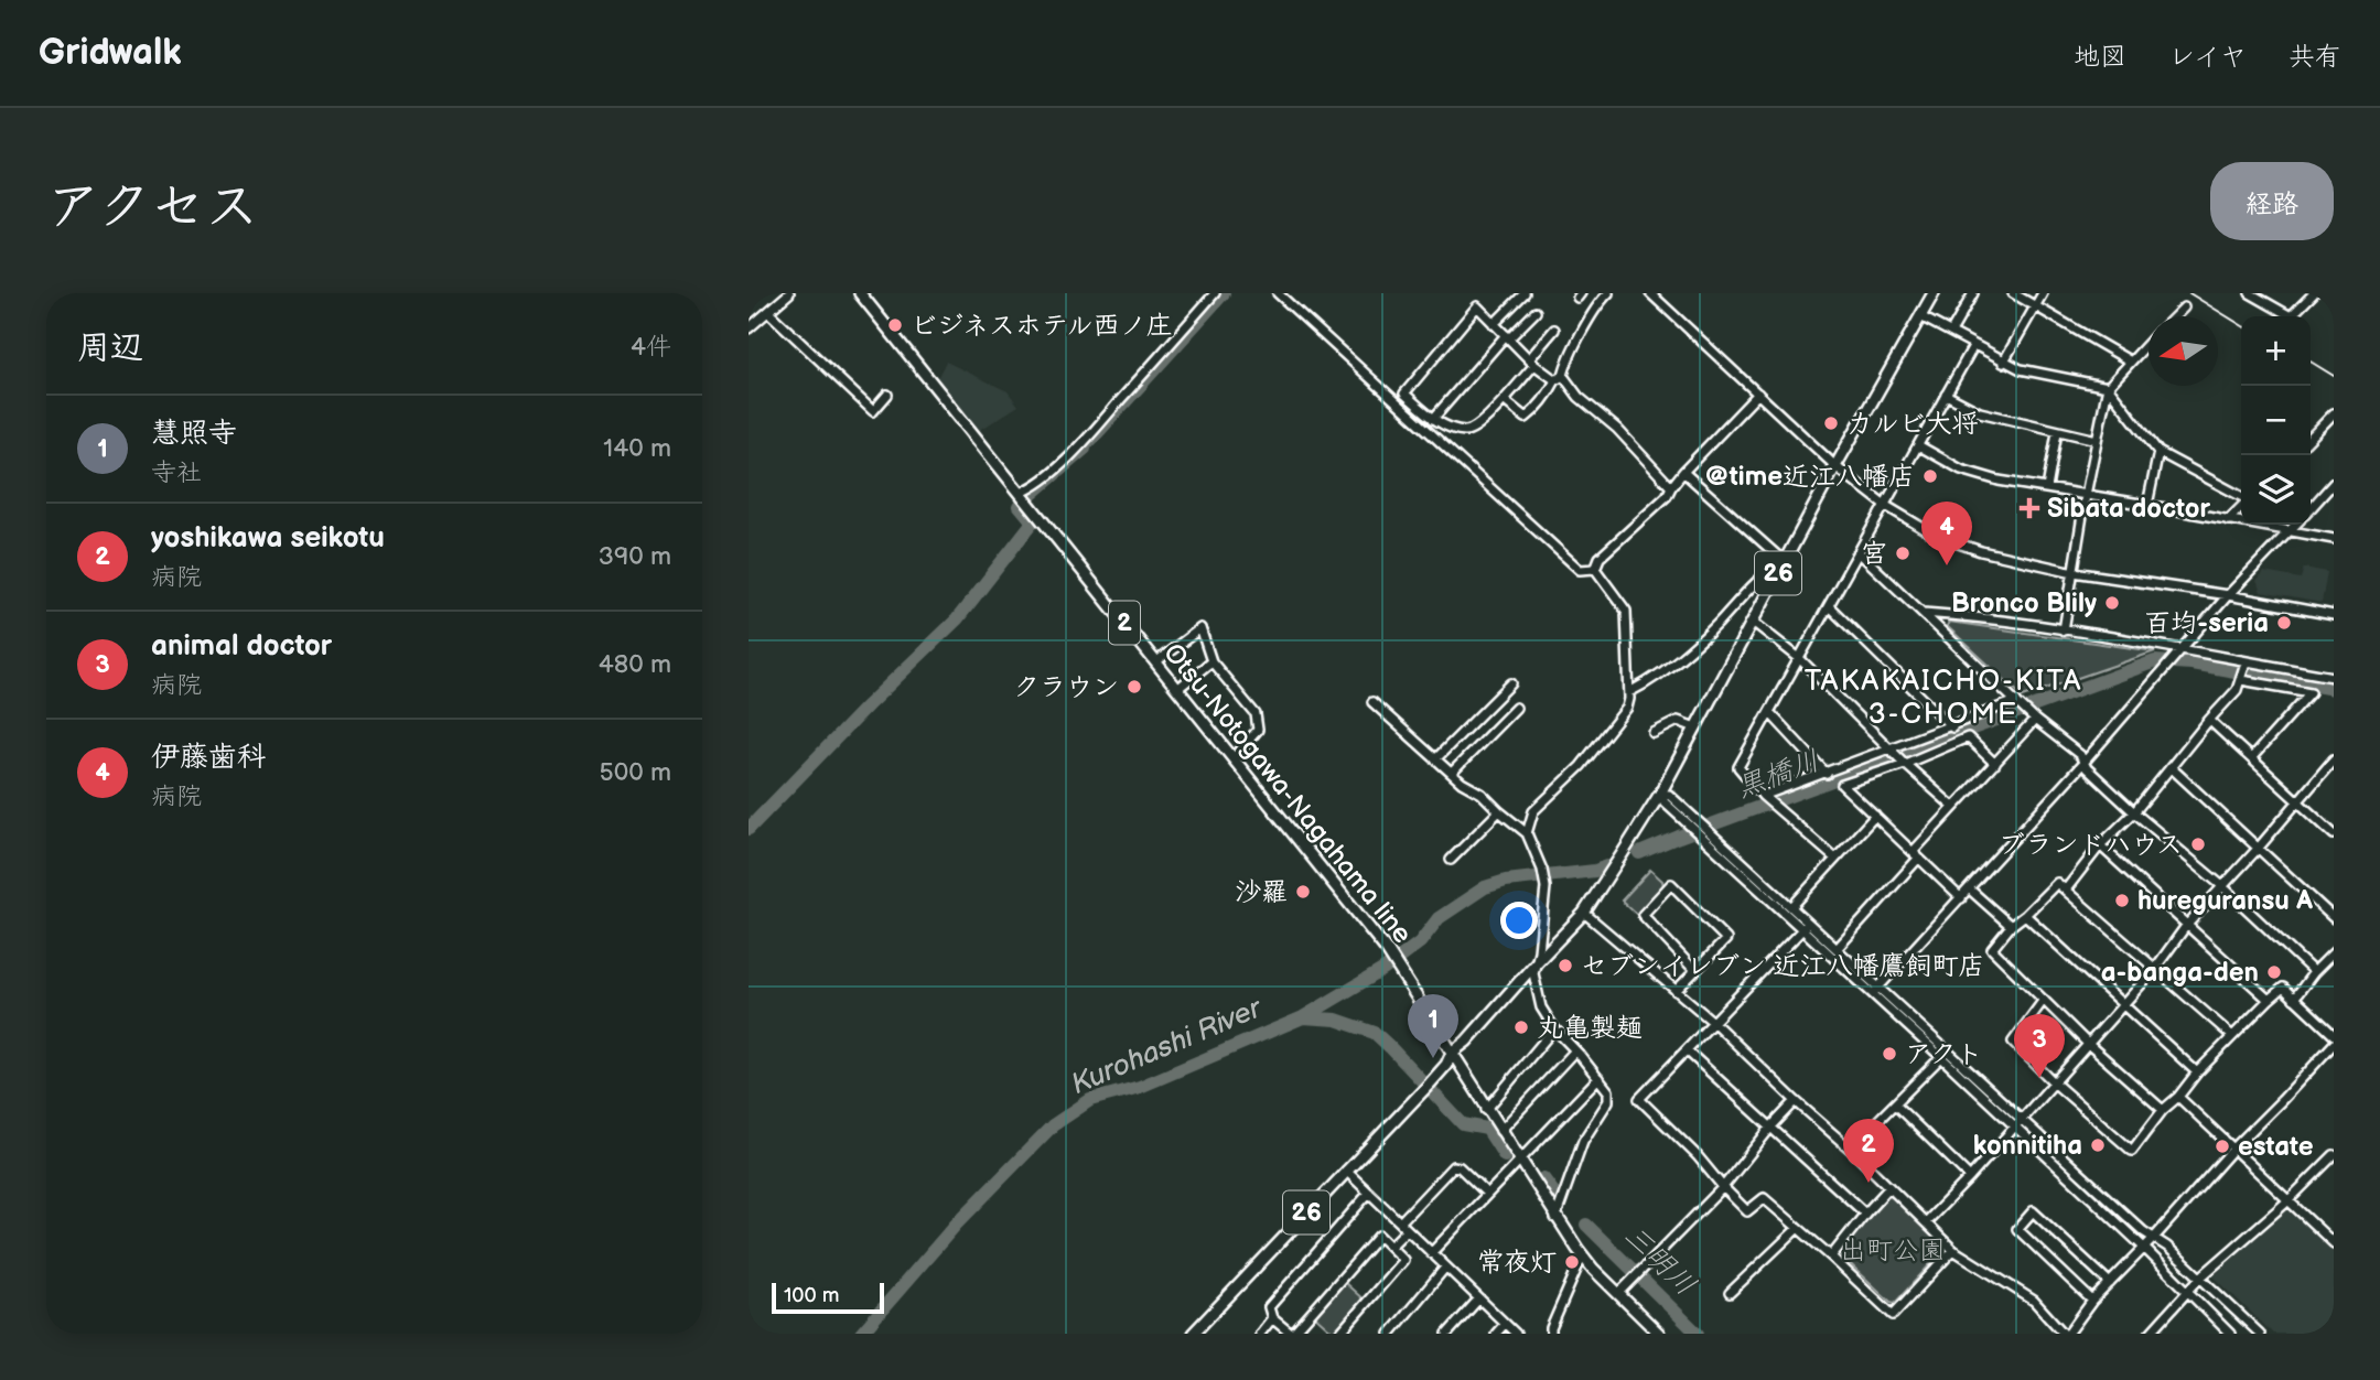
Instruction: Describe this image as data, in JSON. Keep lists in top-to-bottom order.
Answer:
{
  "streets": {
    "main road": ["26", "2", "Otsu-Notogawa-Nagahama line"]
  },
  "crossings": [
    ["26", "Otsu-Notogawa-Nagahama line"]
  ],
  "districts": ["TAKAKAICHO-KITA 3-CHOME"],
  "water": ["黒橋川", "Kurohashi River", "三明川"],
  "parks": ["出町公園"],
  "places": {
    "other": [
      "ビジネスホテル西ノ庄",
      "カルビ大将",
      "@time近江八幡店",
      "宮",
      "Bronco Blily",
      "百均-seria",
      "クラウン",
      "ブランドハウス",
      "沙羅",
      "hureguransu A",
      "セブンイレブン 近江八幡鷹飼町店",
      "a-banga-den",
      "丸亀製麺",
      "アクト",
      "konnitiha",
      "estate",
      "常夜灯"
    ],
    "health": ["Sibata doctor"]
  },
  "scale_bar": "100 m",
  "north": "left",
  "page": {
    "header": "Gridwalk",
    "nav": ["地図", "レイヤ", "共有"],
    "title": "アクセス",
    "buttons": "経路",
    "heading": ["周辺", "4件"],
    "map_buttons": ["+", "−"],
    "list": [
      {
        "mark": "1",
        "name": "慧照寺",
        "note": "寺社",
        "value": "140 m"
      },
      {
        "mark": "2",
        "name": "yoshikawa seikotu",
        "note": "病院",
        "value": "390 m"
      },
      {
        "mark": "3",
        "name": "animal doctor",
        "note": "病院",
        "value": "480 m"
      },
      {
        "mark": "4",
        "name": "伊藤歯科",
        "note": "病院",
        "value": "500 m"
      }
    ],
    "pins": [
      "4",
      "1",
      "3",
      "2"
    ],
    "scale": "100 m"
  }
}
